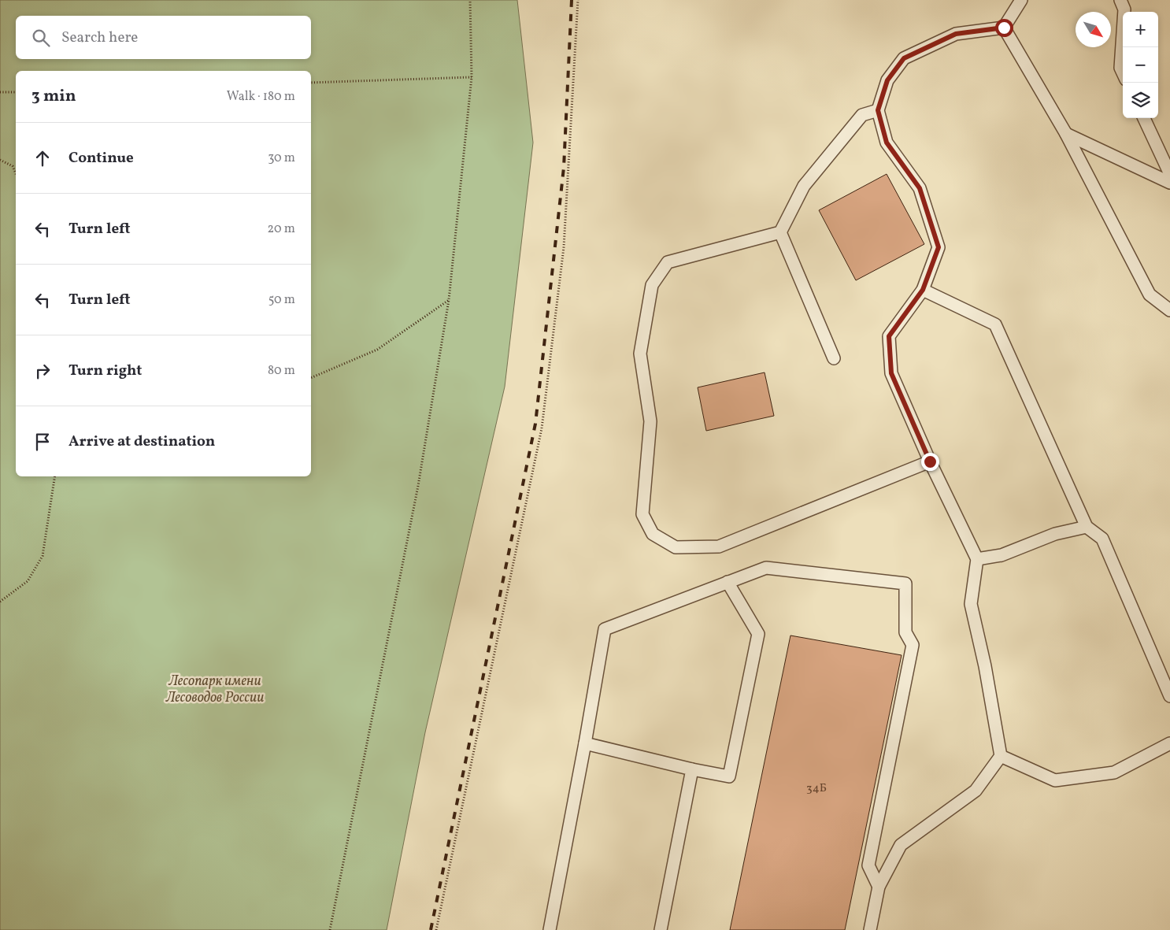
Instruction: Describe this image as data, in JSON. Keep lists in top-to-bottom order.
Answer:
{
  "parks": ["Лесопарк имени Лесоводов России"],
  "house_numbers": ["34Б"],
  "north": "bottom right",
  "page": {
    "map_buttons": ["+", "−"],
    "search": "Search here",
    "heading": ["3 min", "Walk · 180 m"],
    "list": [
      ["Continue", "30 m"],
      ["Turn left", "20 m"],
      ["Turn left", "50 m"],
      ["Turn right", "80 m"],
      "Arrive at destination"
    ]
  }
}
